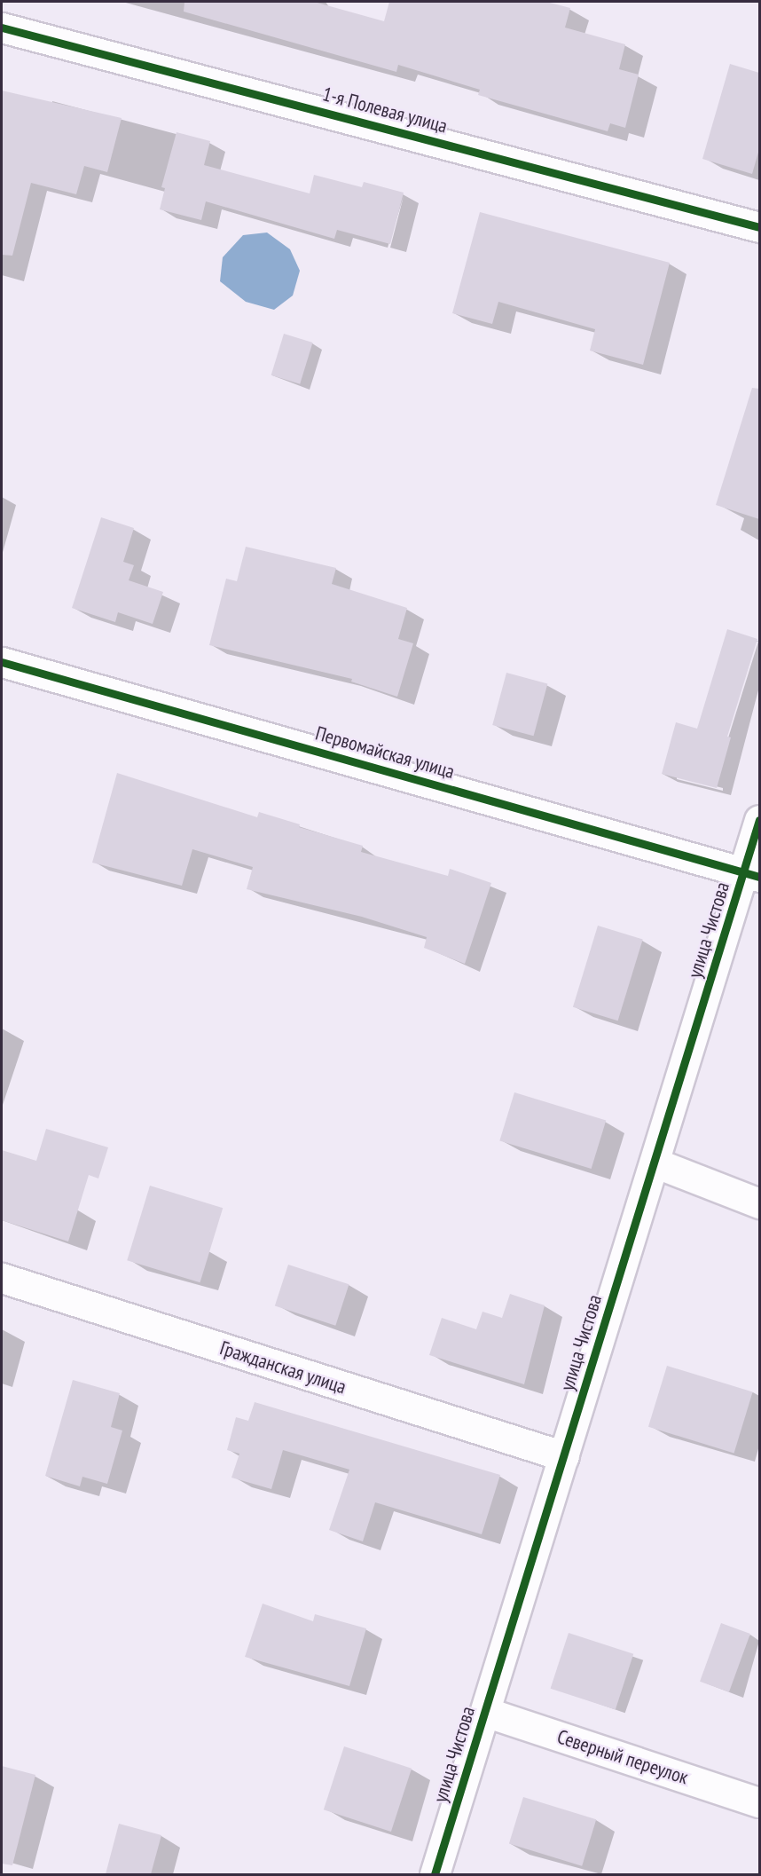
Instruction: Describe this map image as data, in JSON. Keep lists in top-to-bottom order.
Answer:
{
  "streets": {
    "street": [
      "1-я Полевая улица",
      "Первомайская улица",
      "улица Чистова",
      "Гражданская улица",
      "Северный переулок"
    ]
  },
  "crossings": [
    ["Первомайская улица", "улица Чистова"],
    ["улица Чистова", "Гражданская улица"],
    ["улица Чистова", "Северный переулок"]
  ]
}
